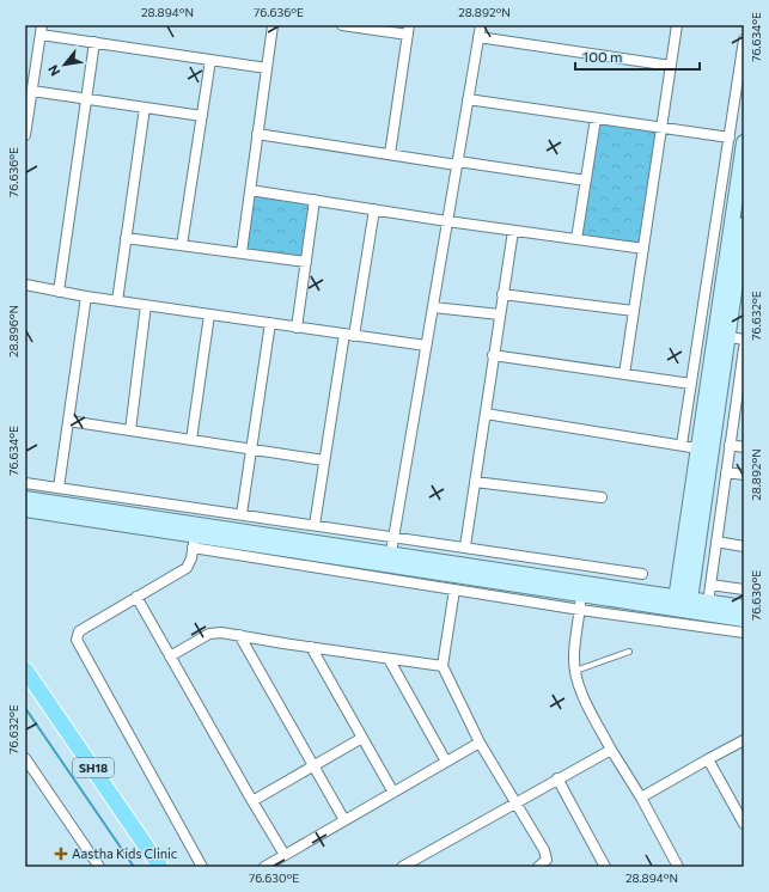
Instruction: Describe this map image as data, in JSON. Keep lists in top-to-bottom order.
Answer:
{
  "streets": {
    "main road": ["SH18"]
  },
  "places": {
    "health": ["Aastha Kids Clinic"]
  },
  "scale_bar": "100 m",
  "north": "bottom left",
  "coordinates": [
    "28.894°N",
    "76.636°E",
    "28.892°N",
    "76.634°E",
    "76.632°E",
    "28.896°N",
    "76.630°E"
  ]
}
